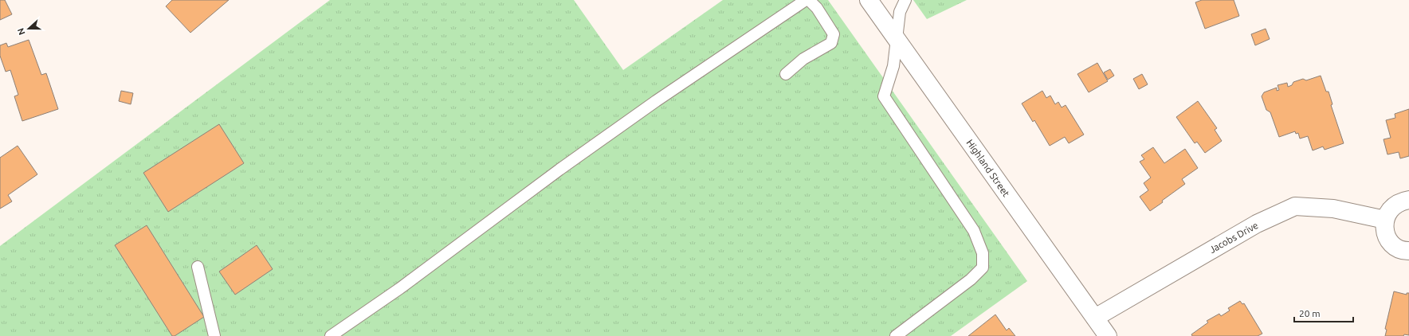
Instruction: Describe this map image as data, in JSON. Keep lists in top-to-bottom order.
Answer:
{
  "streets": {
    "street": ["Highland Street", "Jacobs Drive"]
  },
  "crossings": [
    ["Highland Street", "Jacobs Drive"]
  ],
  "scale_bar": "20 m",
  "north": "left"
}
